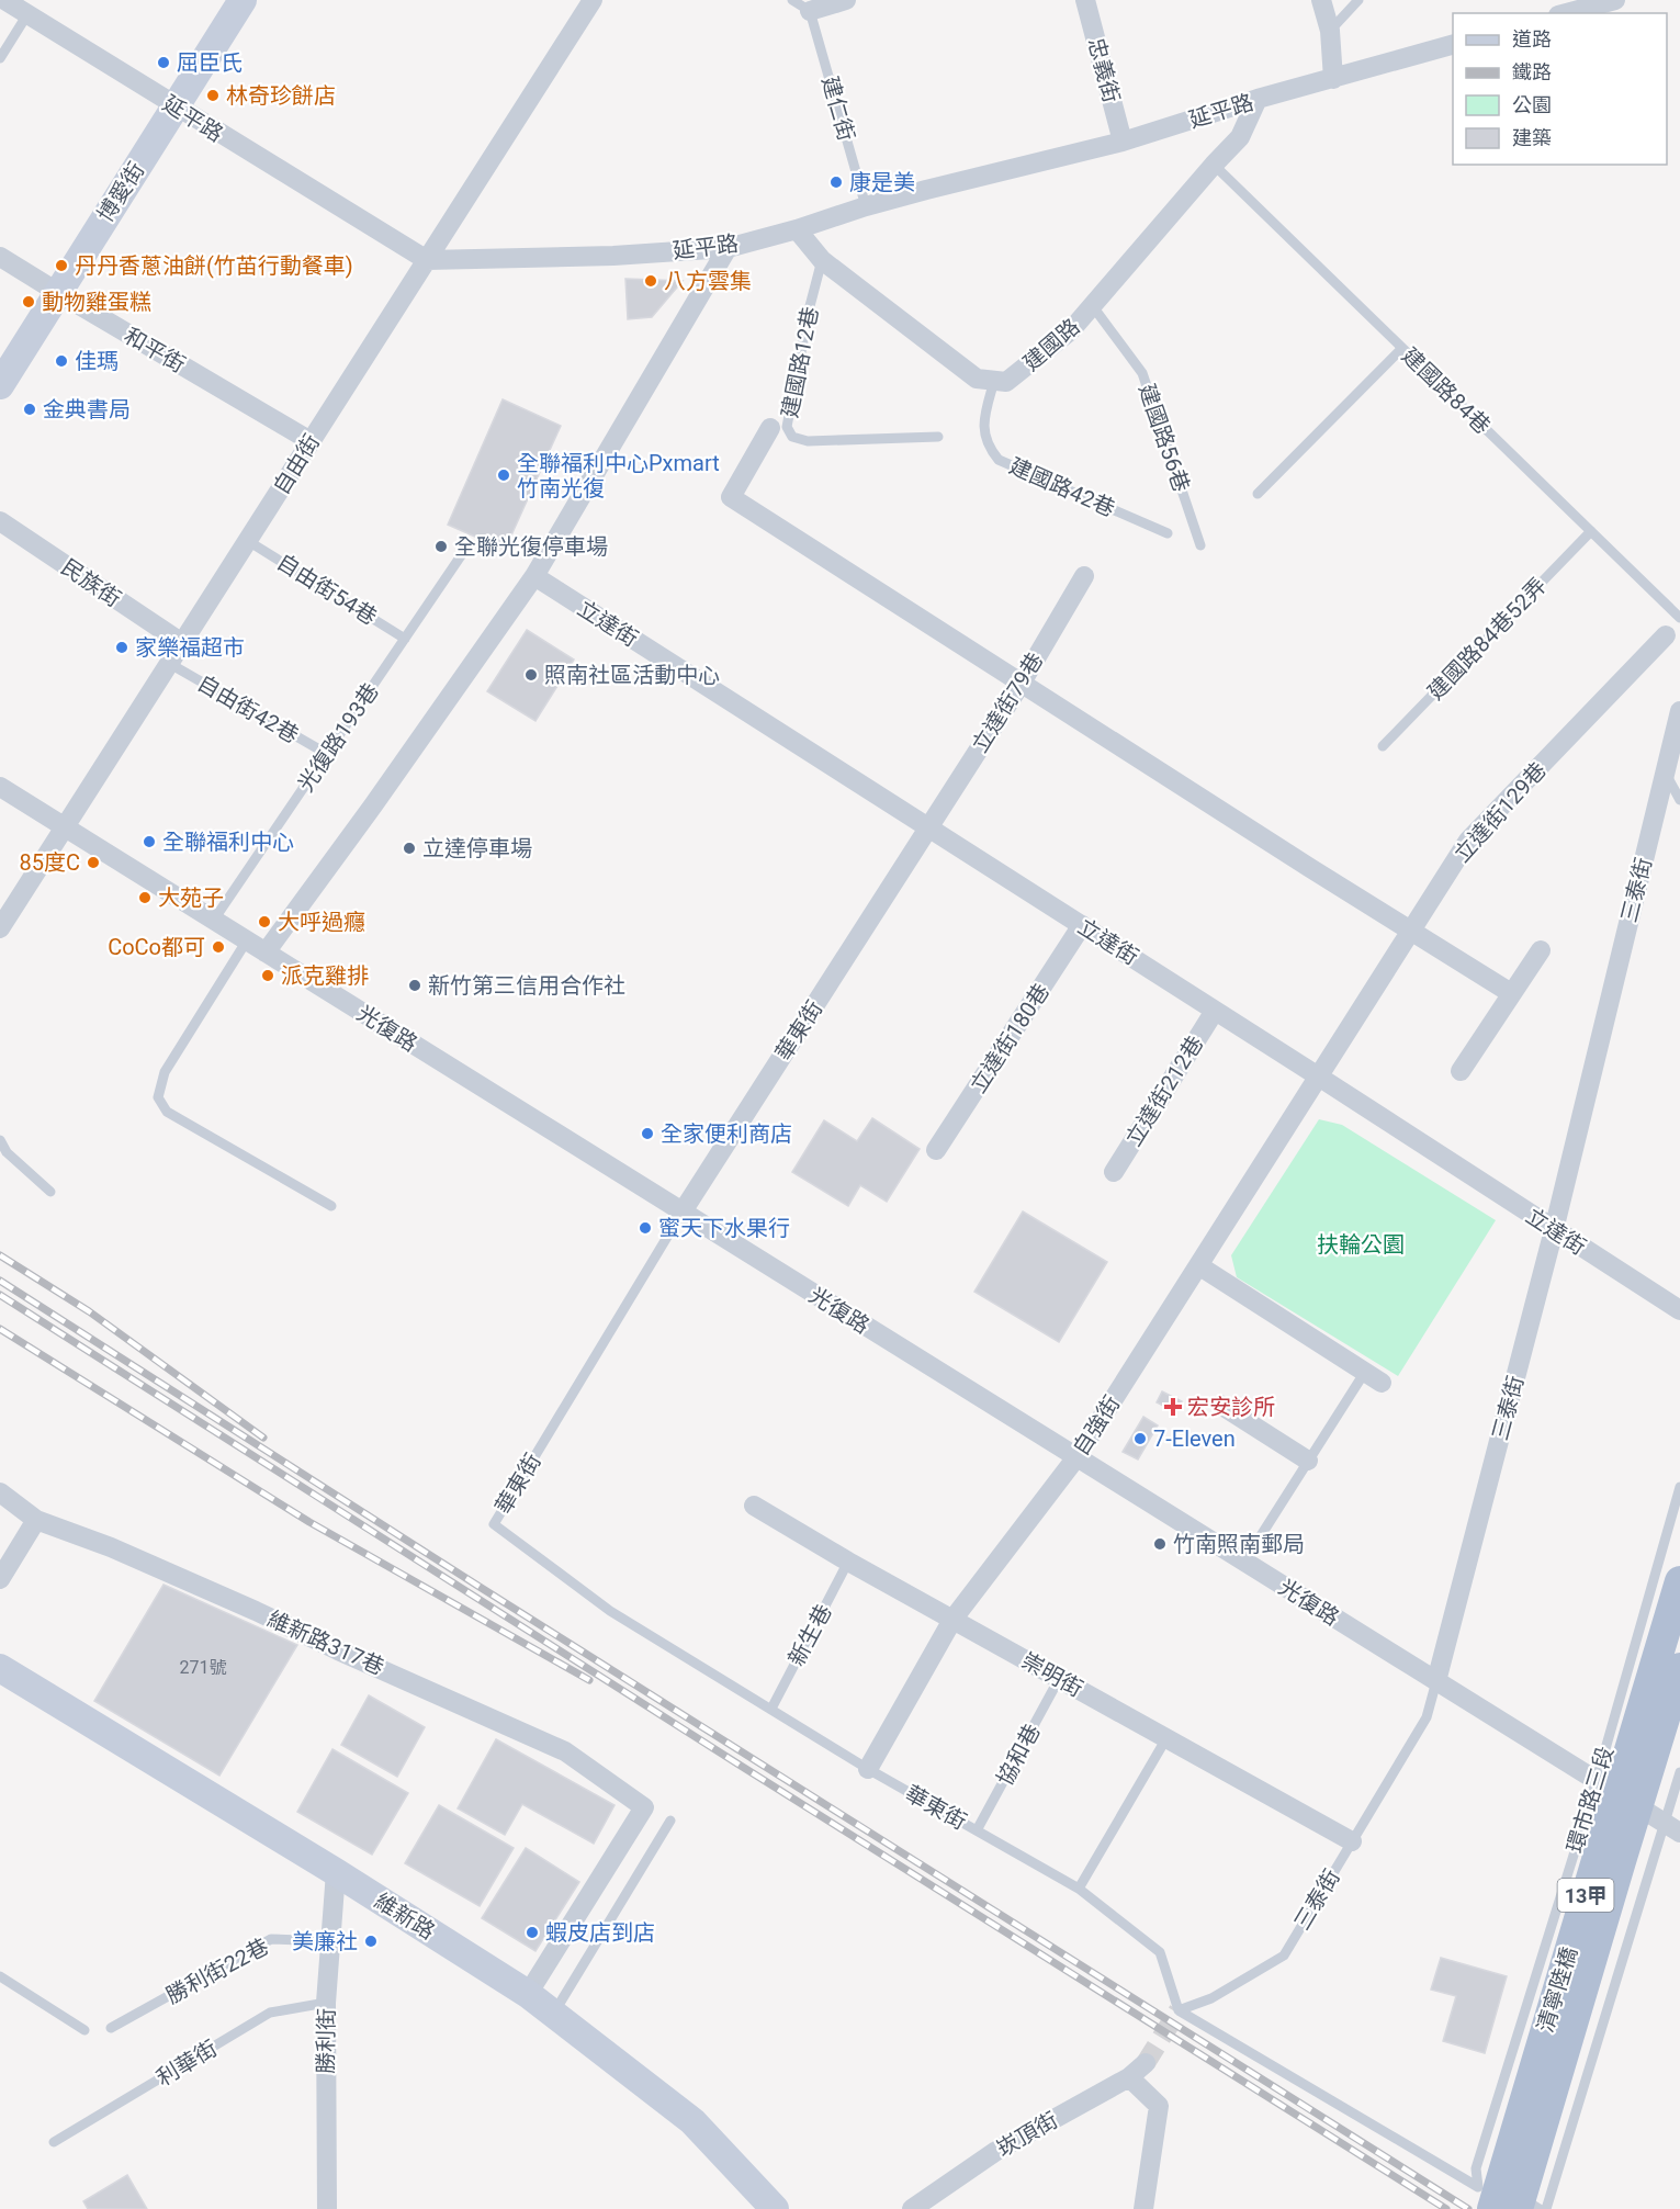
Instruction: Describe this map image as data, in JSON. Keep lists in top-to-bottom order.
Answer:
{
  "streets": {
    "main road": ["13甲", "清寧陸橋"],
    "street": [
      "忠義街",
      "延平路",
      "博愛街",
      "建國路",
      "和平街",
      "自由街",
      "民族街",
      "立達街",
      "立達街79巷",
      "立達街129巷",
      "三泰街",
      "光復路",
      "華東街",
      "立達街180巷",
      "立達街212巷",
      "自強街",
      "維新路317巷",
      "崇明街",
      "維新路",
      "勝利街",
      "崁頂街"
    ],
    "lane": [
      "建仁街",
      "建國路12巷",
      "建國路84巷",
      "建國路56巷",
      "建國路42巷",
      "自由街54巷",
      "建國路84巷52弄",
      "自由街42巷",
      "光復路193巷",
      "新生巷",
      "協和巷",
      "環市路三段",
      "勝利街22巷",
      "利華街"
    ]
  },
  "crossings": [
    ["忠義街", "延平路"],
    ["建仁街", "延平路"],
    ["延平路", "博愛街"],
    ["延平路", "建國路"],
    ["延平路", "自由街"],
    ["博愛街", "和平街"],
    ["建國路", "建國路84巷"],
    ["建國路", "建國路56巷"],
    ["建國路", "建國路42巷"],
    ["和平街", "自由街"],
    ["建國路84巷", "建國路84巷52弄"],
    ["自由街", "民族街"],
    ["自由街", "自由街54巷"],
    ["自由街", "自由街42巷"],
    ["自由街", "光復路"],
    ["自由街54巷", "光復路193巷"],
    ["立達街", "立達街79巷"],
    ["立達街", "立達街129巷"],
    ["立達街", "三泰街"],
    ["立達街", "華東街"],
    ["立達街", "立達街180巷"],
    ["立達街", "立達街212巷"],
    ["立達街", "自強街"],
    ["立達街79巷", "華東街"],
    ["自由街42巷", "光復路193巷"],
    ["光復路193巷", "光復路"],
    ["立達街129巷", "自強街"],
    ["三泰街", "光復路"],
    ["三泰街", "華東街"],
    ["三泰街", "崇明街"],
    ["光復路", "華東街"],
    ["光復路", "自強街"],
    ["光復路", "環市路三段"],
    ["華東街", "自強街"],
    ["華東街", "新生巷"],
    ["華東街", "協和巷"],
    ["自強街", "崇明街"],
    ["新生巷", "崇明街"],
    ["維新路317巷", "維新路"],
    ["崇明街", "協和巷"],
    ["環市路三段", "清寧陸橋"],
    ["維新路", "勝利街"],
    ["勝利街22巷", "勝利街"],
    ["勝利街", "利華街"]
  ],
  "parks": ["扶輪公園"],
  "places": {
    "other": [
      "屈臣氏",
      "林奇珍餅店",
      "康是美",
      "丹丹香蔥油餅(竹苖行動餐車)",
      "八方雲集",
      "動物雞蛋糕",
      "佳瑪",
      "金典書局",
      "全聯福利中心Pxmart 竹南光復",
      "全聯光復停車場",
      "家樂福超市",
      "照南社區活動中心",
      "全聯福利中心",
      "立達停車場",
      "85度C",
      "大苑子",
      "大呼過癮",
      "CoCo都可",
      "派克雞排",
      "新竹第三信用合作社",
      "全家便利商店",
      "蜜天下水果行",
      "7-Eleven",
      "竹南照南郵局",
      "蝦皮店到店",
      "美廉社"
    ],
    "health": ["宏安診所"]
  },
  "house_numbers": ["271號"],
  "legend": [
    "道路",
    "鐵路",
    "公園",
    "建築"
  ]
}
